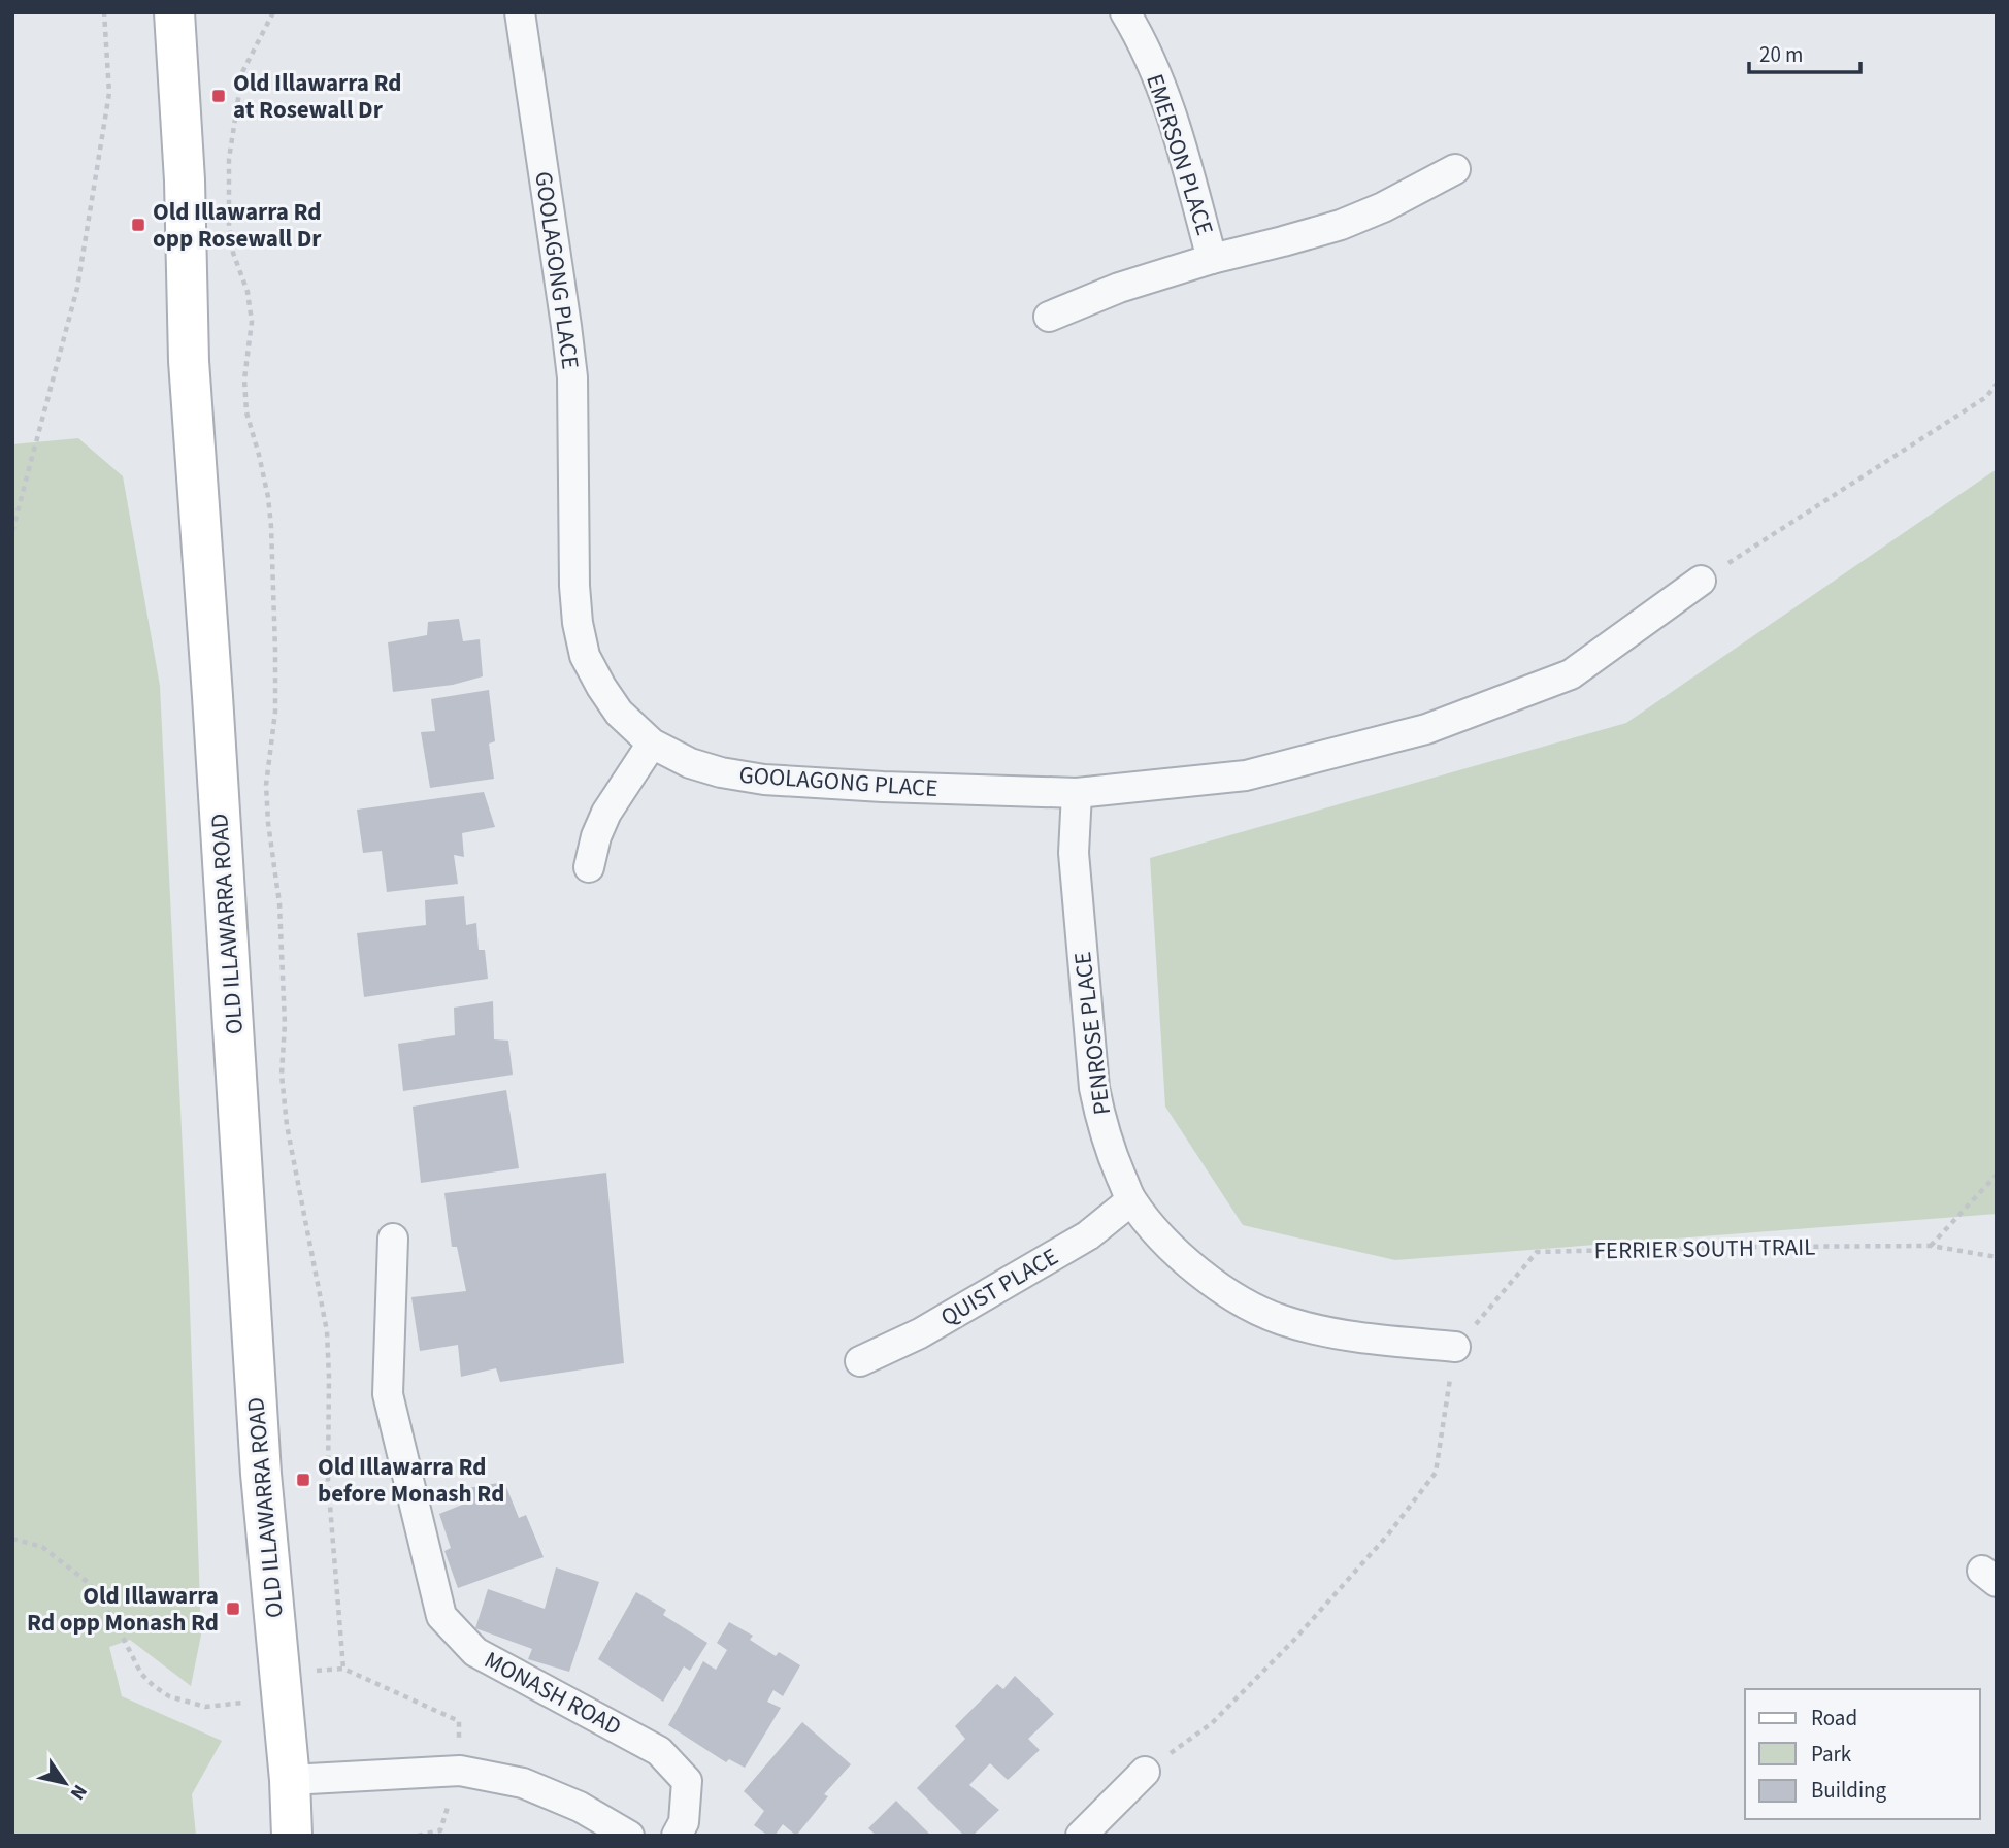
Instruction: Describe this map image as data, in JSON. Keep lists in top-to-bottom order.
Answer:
{
  "streets": {
    "street": [
      "EMERSON PLACE",
      "GOOLAGONG PLACE",
      "OLD ILLAWARRA ROAD",
      "PENROSE PLACE",
      "QUIST PLACE",
      "MONASH ROAD"
    ],
    "path": ["FERRIER SOUTH TRAIL"]
  },
  "crossings": [
    ["GOOLAGONG PLACE", "PENROSE PLACE"],
    ["PENROSE PLACE", "FERRIER SOUTH TRAIL"],
    ["PENROSE PLACE", "QUIST PLACE"]
  ],
  "places": {
    "transit": [
      "Old Illawarra Rd at Rosewall Dr",
      "Old Illawarra Rd opp Rosewall Dr",
      "Old Illawarra Rd before Monash Rd",
      "Old Illawarra Rd opp Monash Rd"
    ]
  },
  "legend": ["Road", "Park", "Building"],
  "scale_bar": "20 m",
  "north": "bottom right"
}
